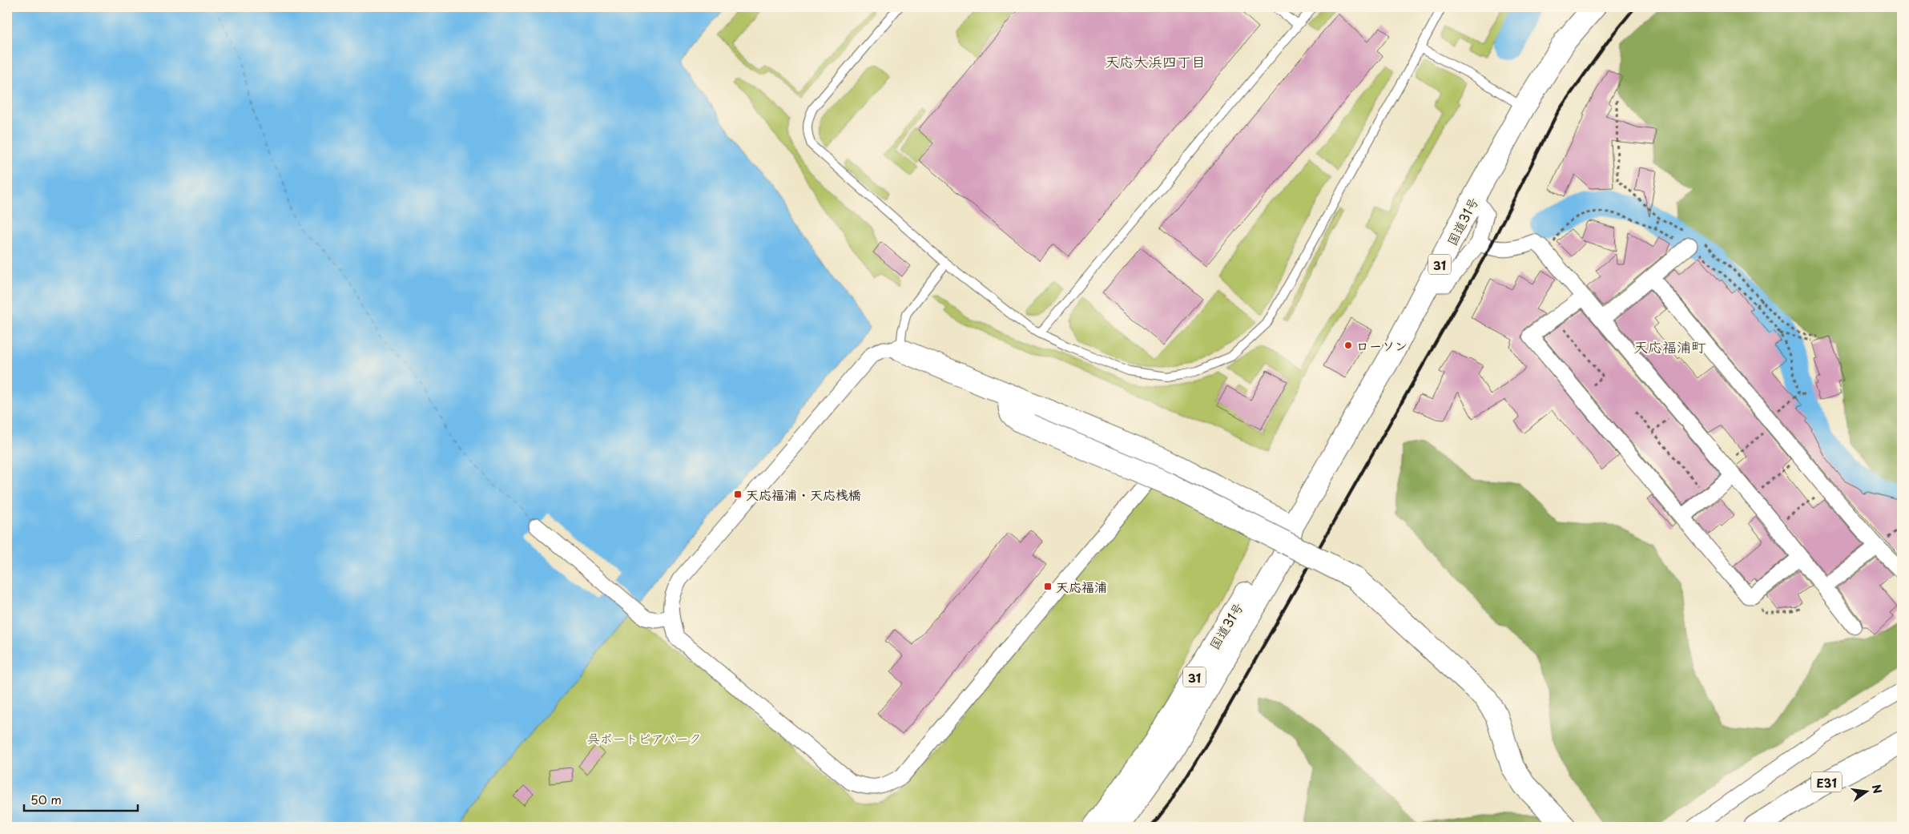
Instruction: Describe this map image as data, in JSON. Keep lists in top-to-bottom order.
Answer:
{
  "streets": {
    "main road": ["国道31号", "31", "E31"]
  },
  "districts": ["天応大浜四丁目", "天応福浦町"],
  "parks": ["呉ポートピアパーク"],
  "places": {
    "other": ["ローソン"],
    "transit": ["天応福浦・天応桟橋", "天応福浦"]
  },
  "scale_bar": "50 m",
  "north": "right"
}
